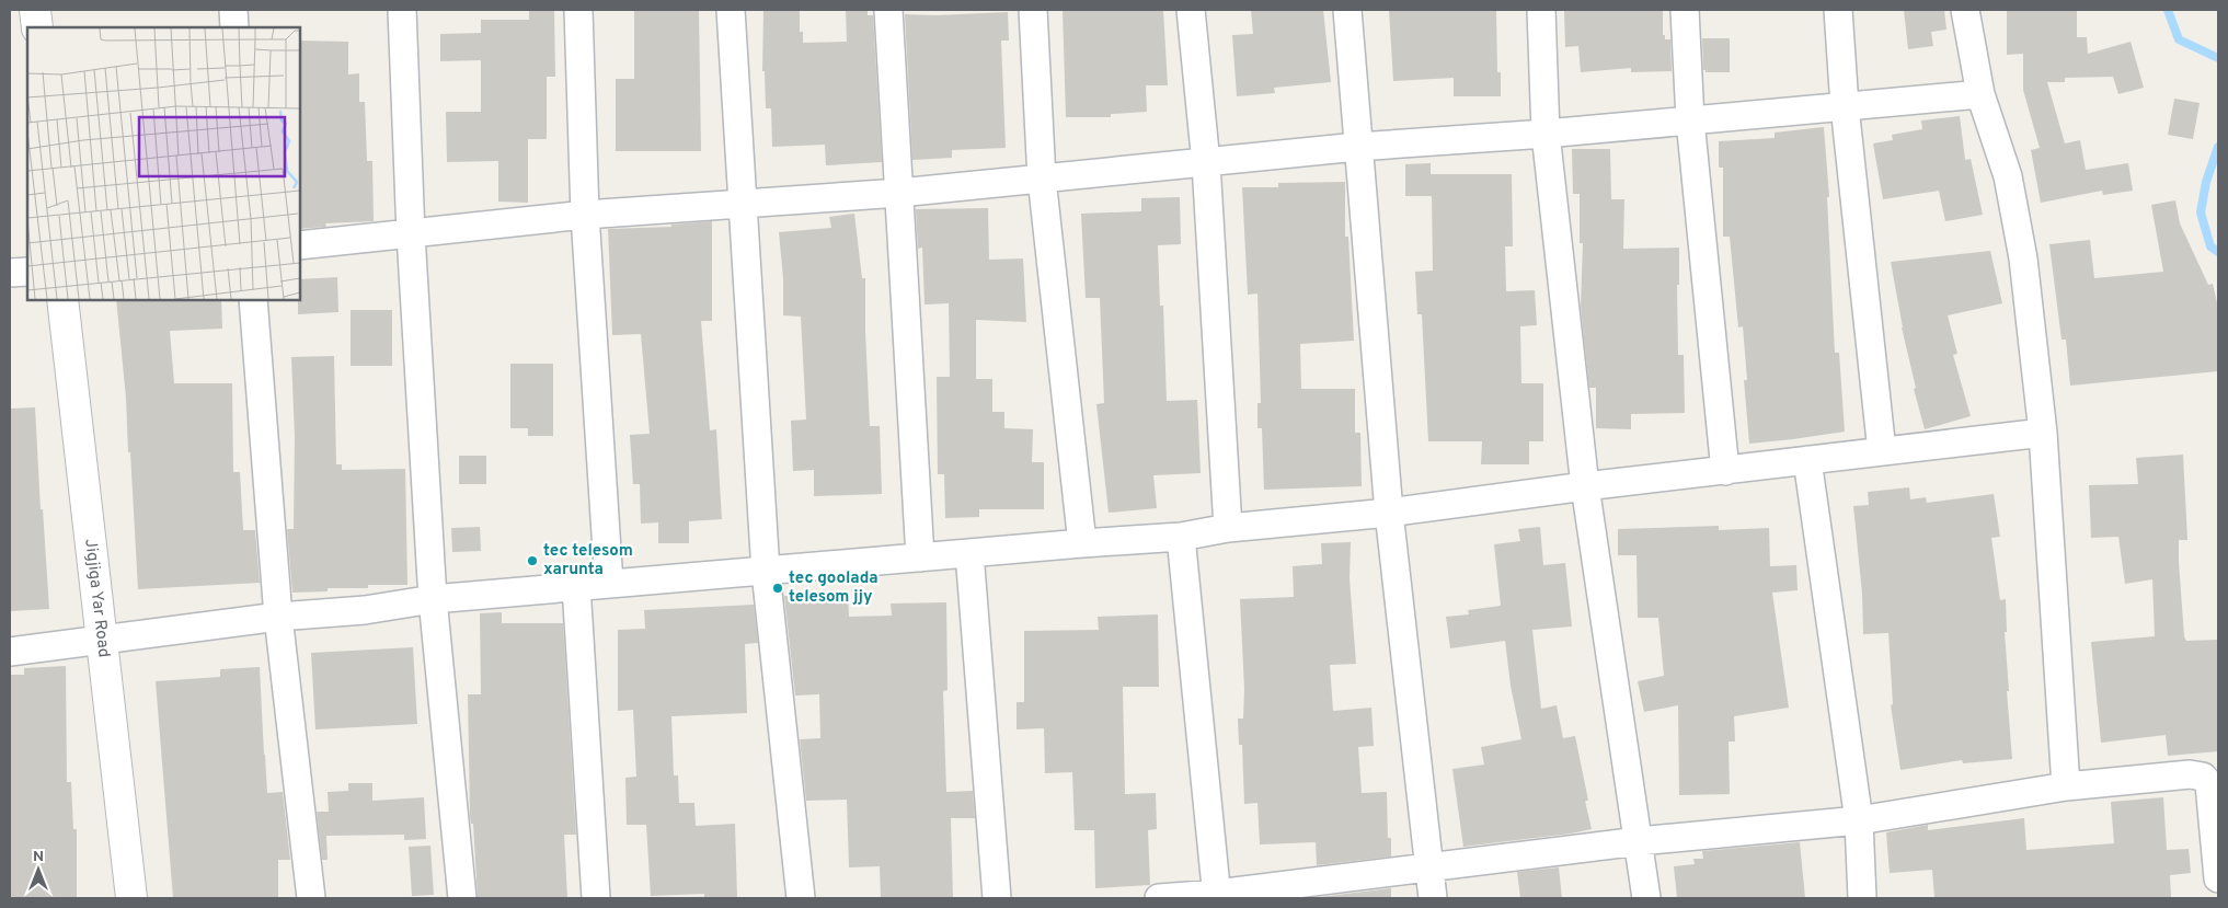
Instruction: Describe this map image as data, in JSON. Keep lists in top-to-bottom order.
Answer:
{
  "streets": {
    "street": ["Jigjiga Yar Road"]
  },
  "places": ["tec telesom xarunta", "tec goolada telesom jjy"],
  "north": "top"
}
